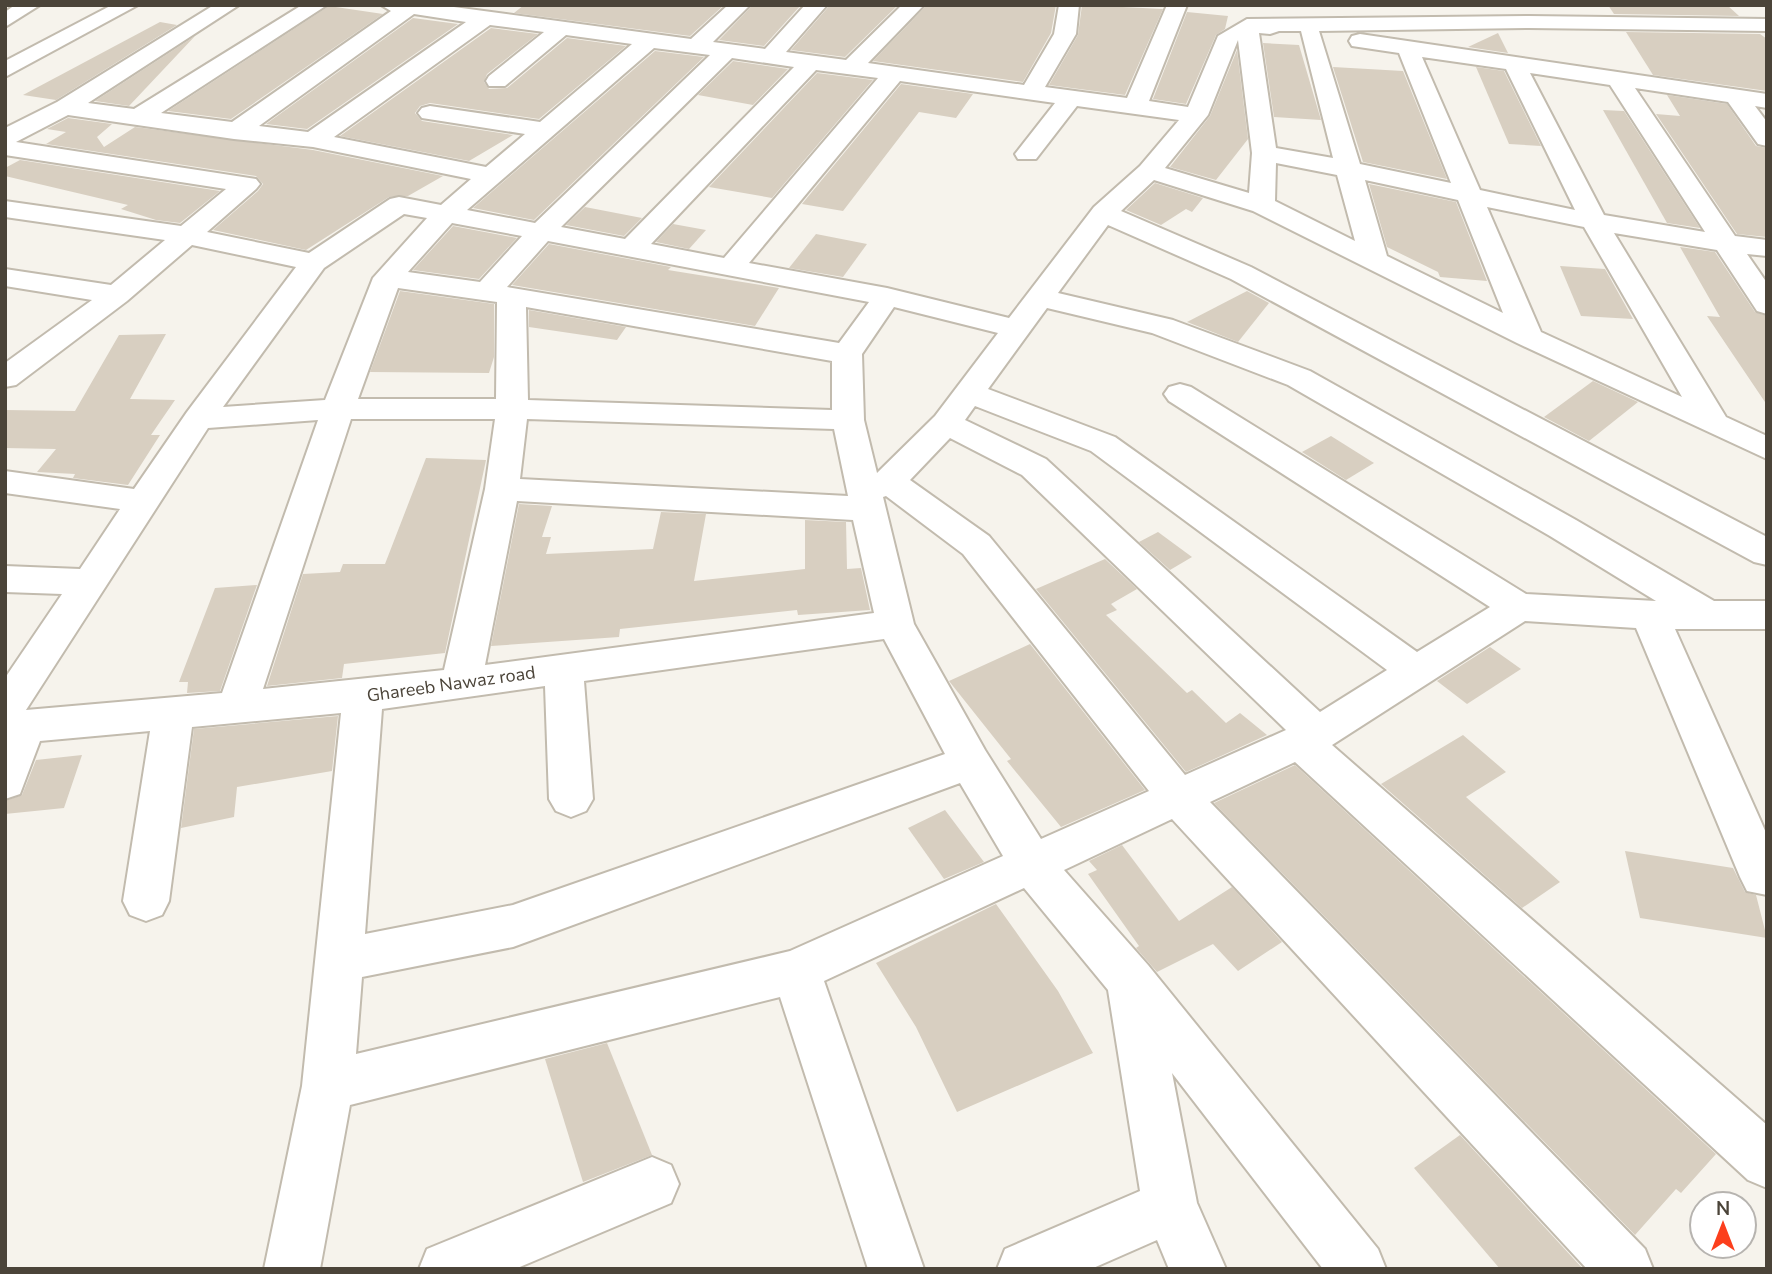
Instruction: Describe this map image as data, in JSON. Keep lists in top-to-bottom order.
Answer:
{
  "streets": {
    "street": ["Ghareeb Nawaz road"]
  },
  "north": "top"
}
